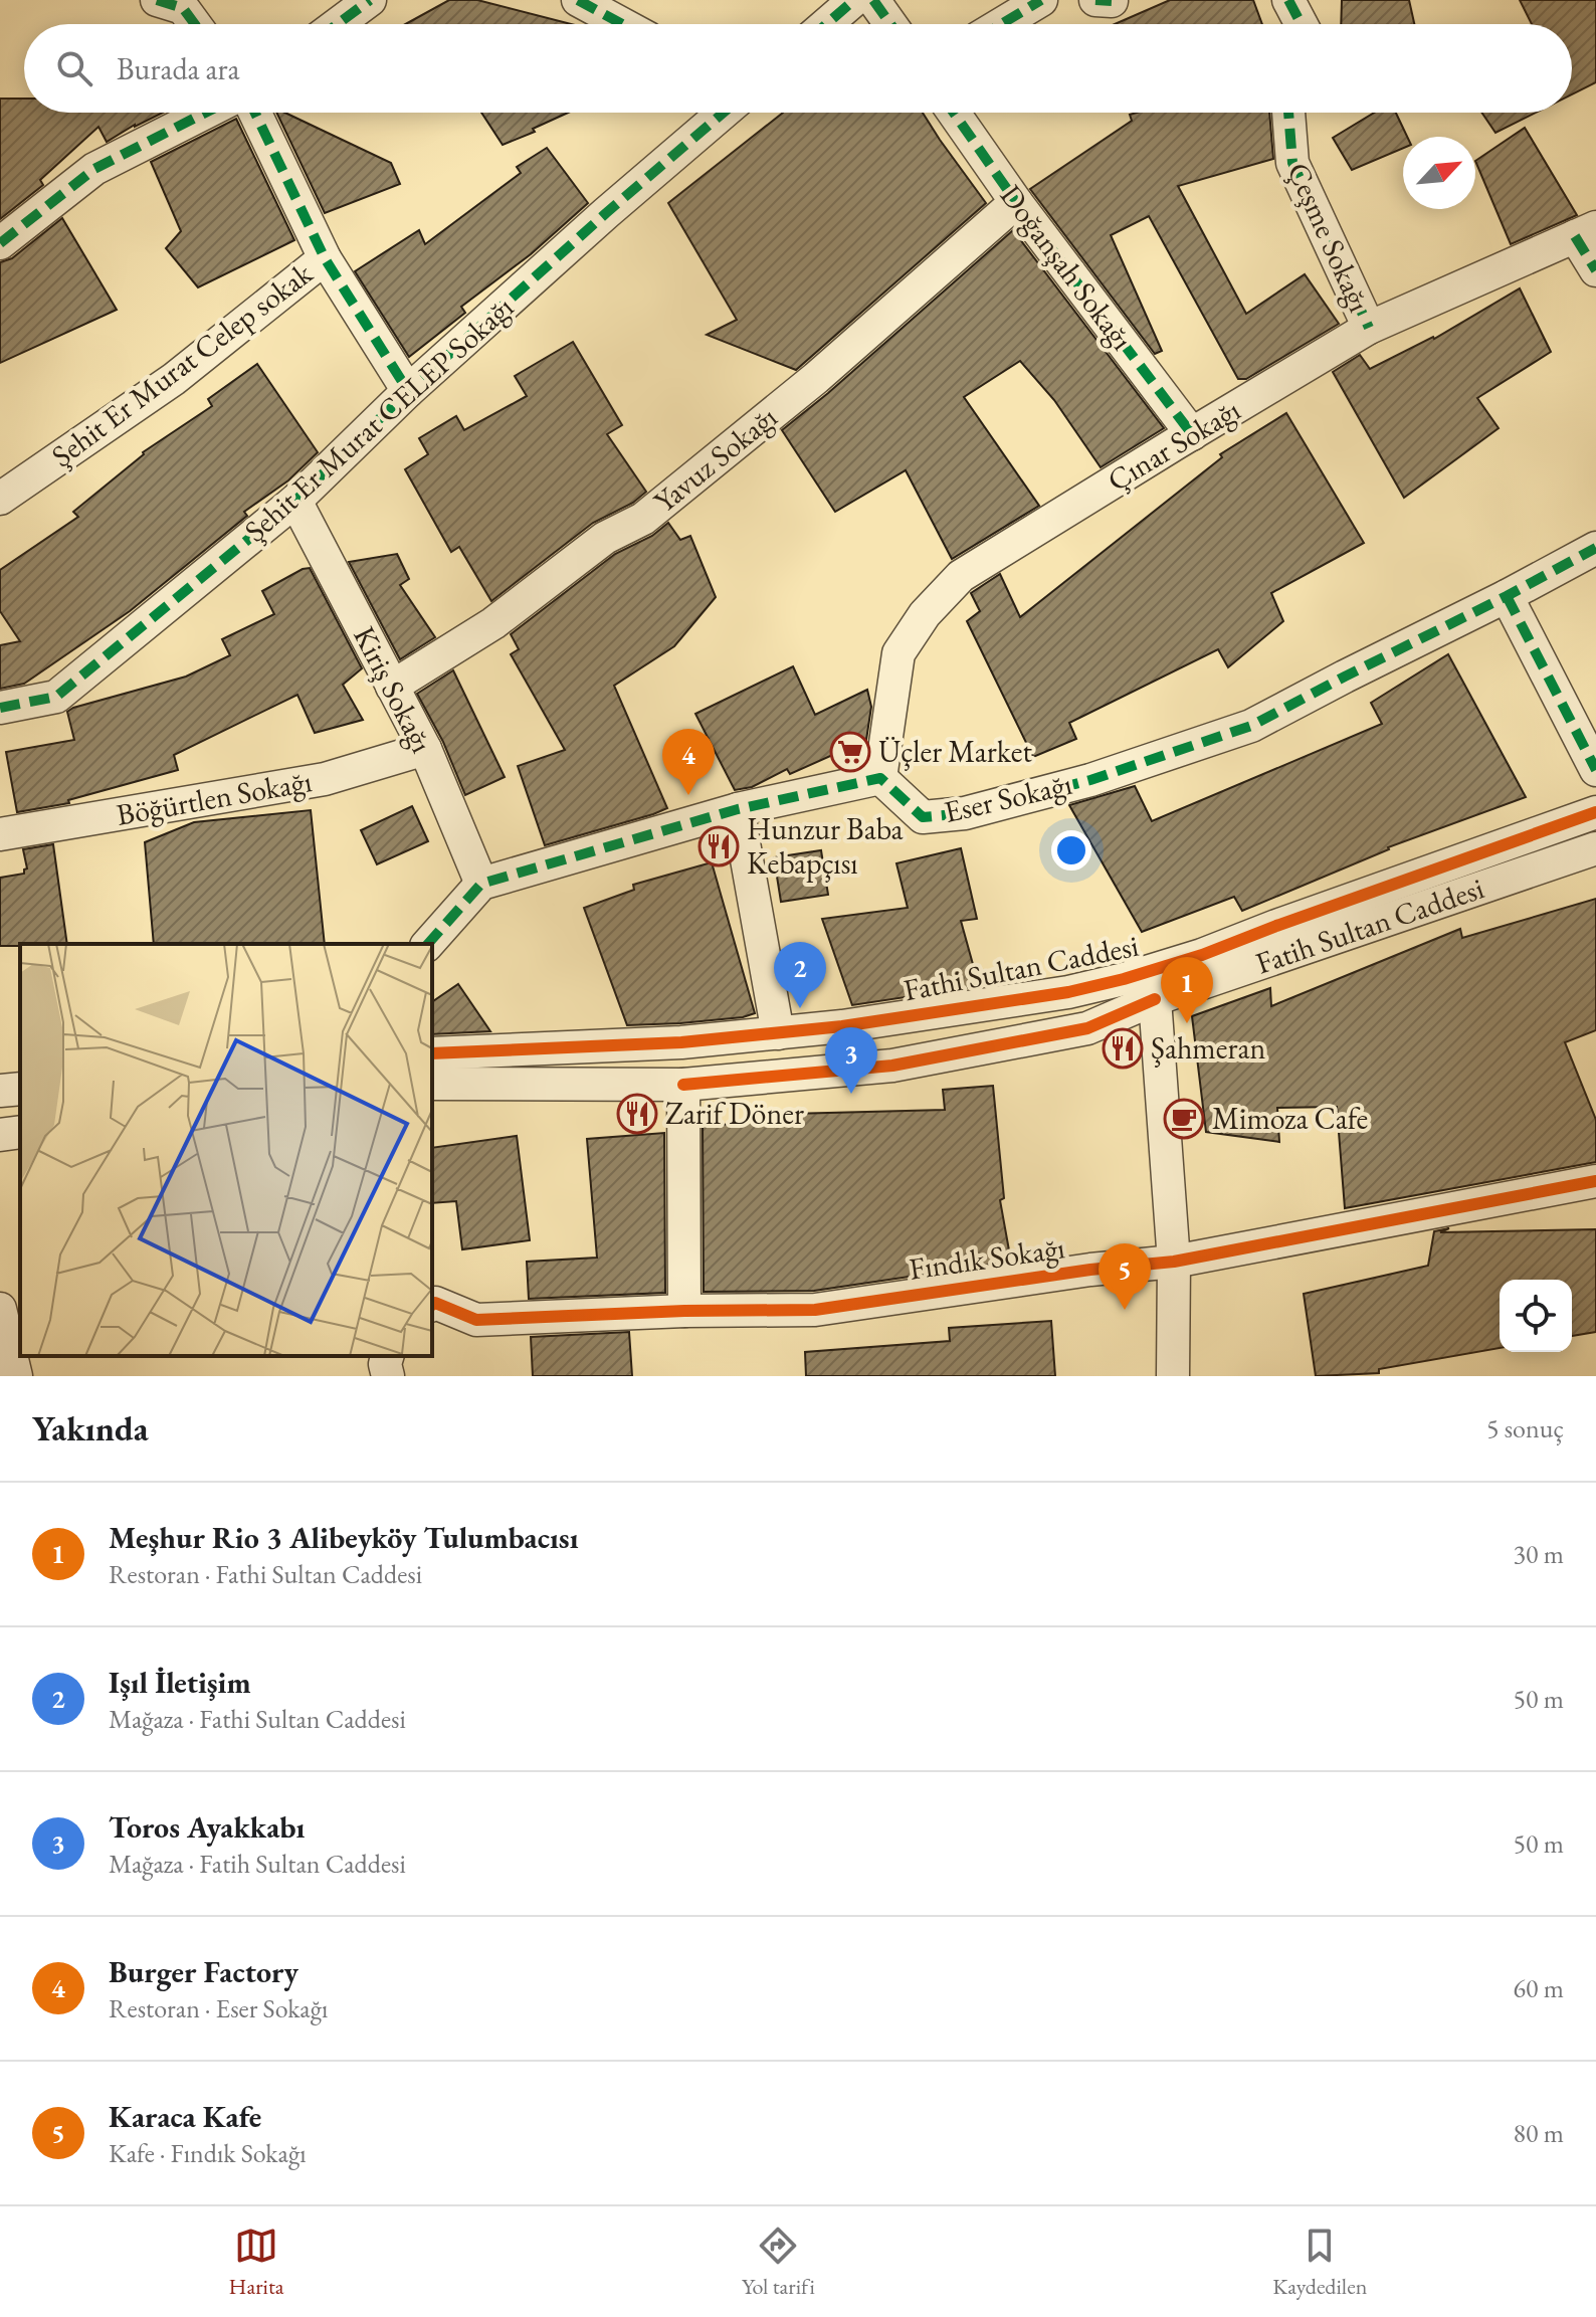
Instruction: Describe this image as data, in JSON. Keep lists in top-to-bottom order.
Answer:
{
  "streets": {
    "street": [
      "Çeşme Sokağı",
      "Doğanşah Sokağı",
      "Şehit Er Murat Celep sokak",
      "Şehit Er Murat CELEP Sokağı",
      "Çınar Sokağı",
      "Yavuz Sokağı",
      "Kiriş Sokağı",
      "Böğürtlen Sokağı",
      "Eser Sokağı",
      "Fatih Sultan Caddesi",
      "Fathi Sultan Caddesi",
      "Fındık Sokağı"
    ]
  },
  "crossings": [
    ["Çeşme Sokağı", "Çınar Sokağı"],
    ["Doğanşah Sokağı", "Çınar Sokağı"],
    ["Doğanşah Sokağı", "Yavuz Sokağı"],
    ["Şehit Er Murat CELEP Sokağı", "Kiriş Sokağı"],
    ["Çınar Sokağı", "Eser Sokağı"],
    ["Yavuz Sokağı", "Kiriş Sokağı"],
    ["Kiriş Sokağı", "Böğürtlen Sokağı"],
    ["Fatih Sultan Caddesi", "Fathi Sultan Caddesi"],
    ["Fathi Sultan Caddesi", "Fındık Sokağı"]
  ],
  "places": {
    "supermarket": ["Üçler Market"],
    "restaurant": ["Hunzur Baba Kebapçısı", "Şahmeran", "Zarif Döner"],
    "cafe": ["Mimoza Cafe"]
  },
  "north": "top right",
  "page": {
    "search": "Burada ara",
    "pins": [
      "4",
      "2",
      "1",
      "3",
      "5"
    ],
    "heading": ["Yakında", "5 sonuç"],
    "list": [
      {
        "mark": "1",
        "name": "Meşhur Rio 3 Alibeyköy Tulumbacısı",
        "note": "Restoran · Fathi Sultan Caddesi",
        "value": "30 m"
      },
      {
        "mark": "2",
        "name": "Işıl İletişim",
        "note": "Mağaza · Fathi Sultan Caddesi",
        "value": "50 m"
      },
      {
        "mark": "3",
        "name": "Toros Ayakkabı",
        "note": "Mağaza · Fatih Sultan Caddesi",
        "value": "50 m"
      },
      {
        "mark": "4",
        "name": "Burger Factory",
        "note": "Restoran · Eser Sokağı",
        "value": "60 m"
      },
      {
        "mark": "5",
        "name": "Karaca Kafe",
        "note": "Kafe · Fındık Sokağı",
        "value": "80 m"
      }
    ],
    "nav": ["Harita", "Yol tarifi", "Kaydedilen"]
  }
}
